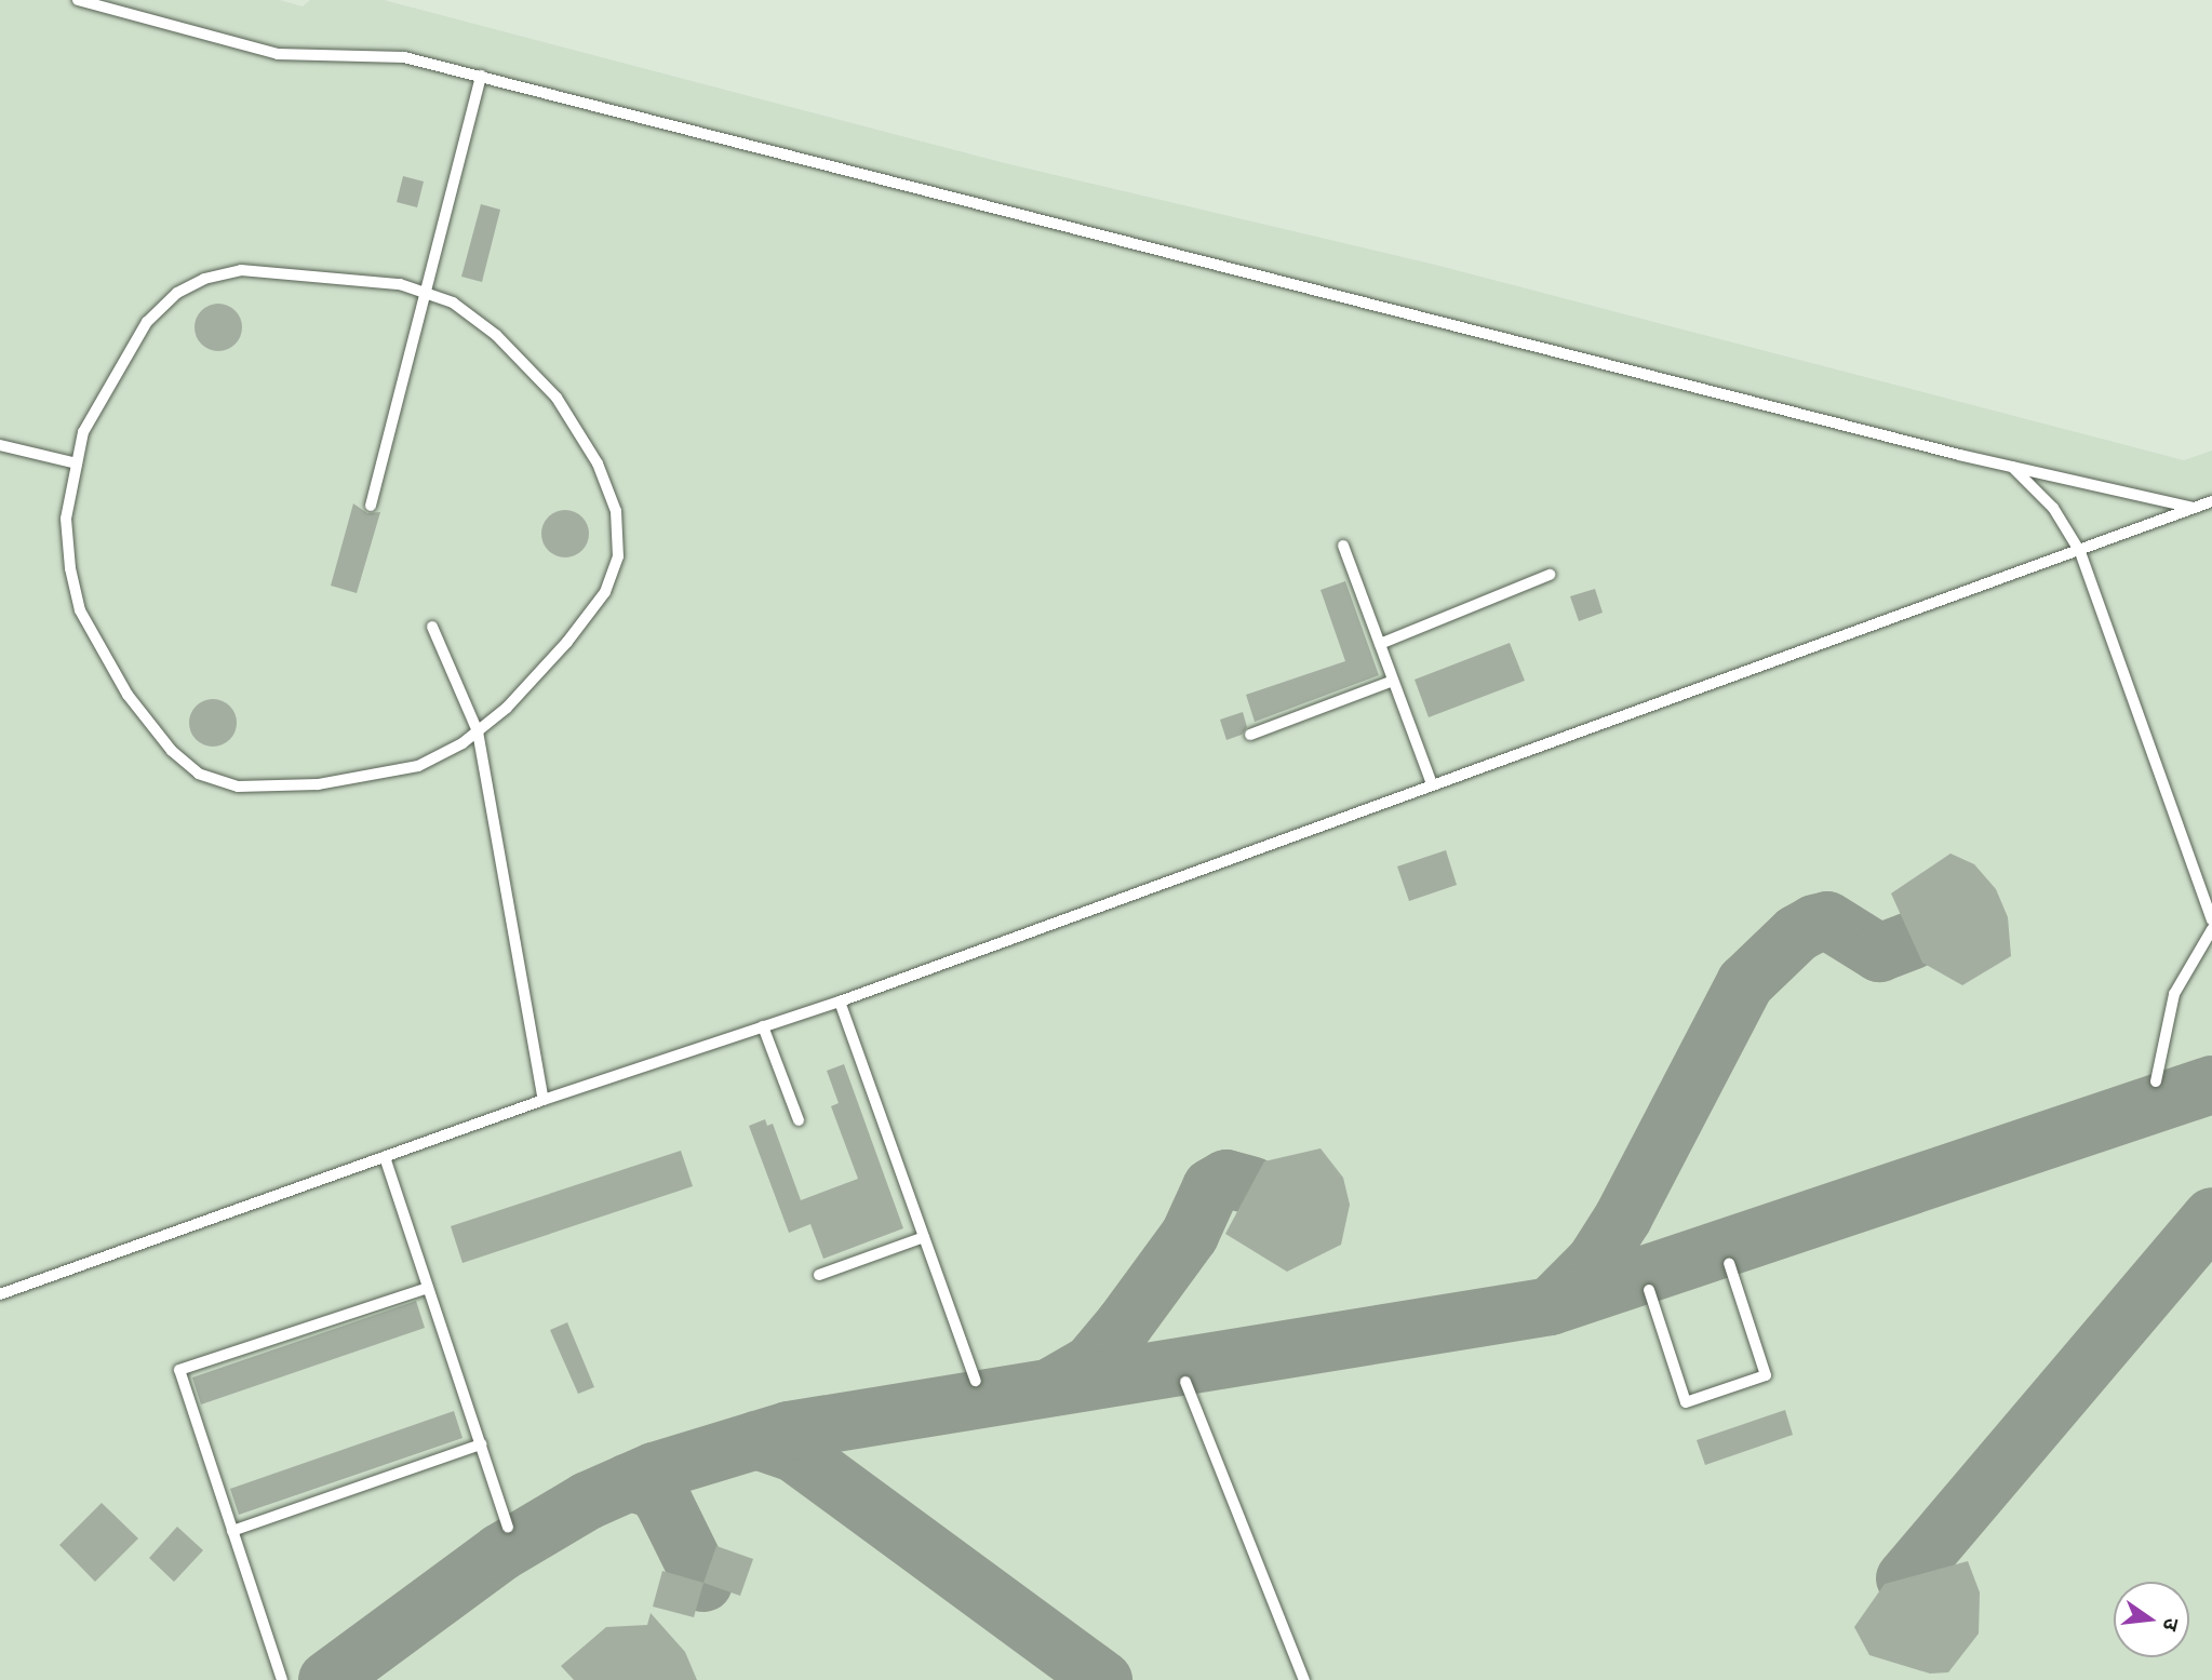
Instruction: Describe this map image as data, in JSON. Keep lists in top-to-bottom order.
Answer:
{
  "north": "right"
}
